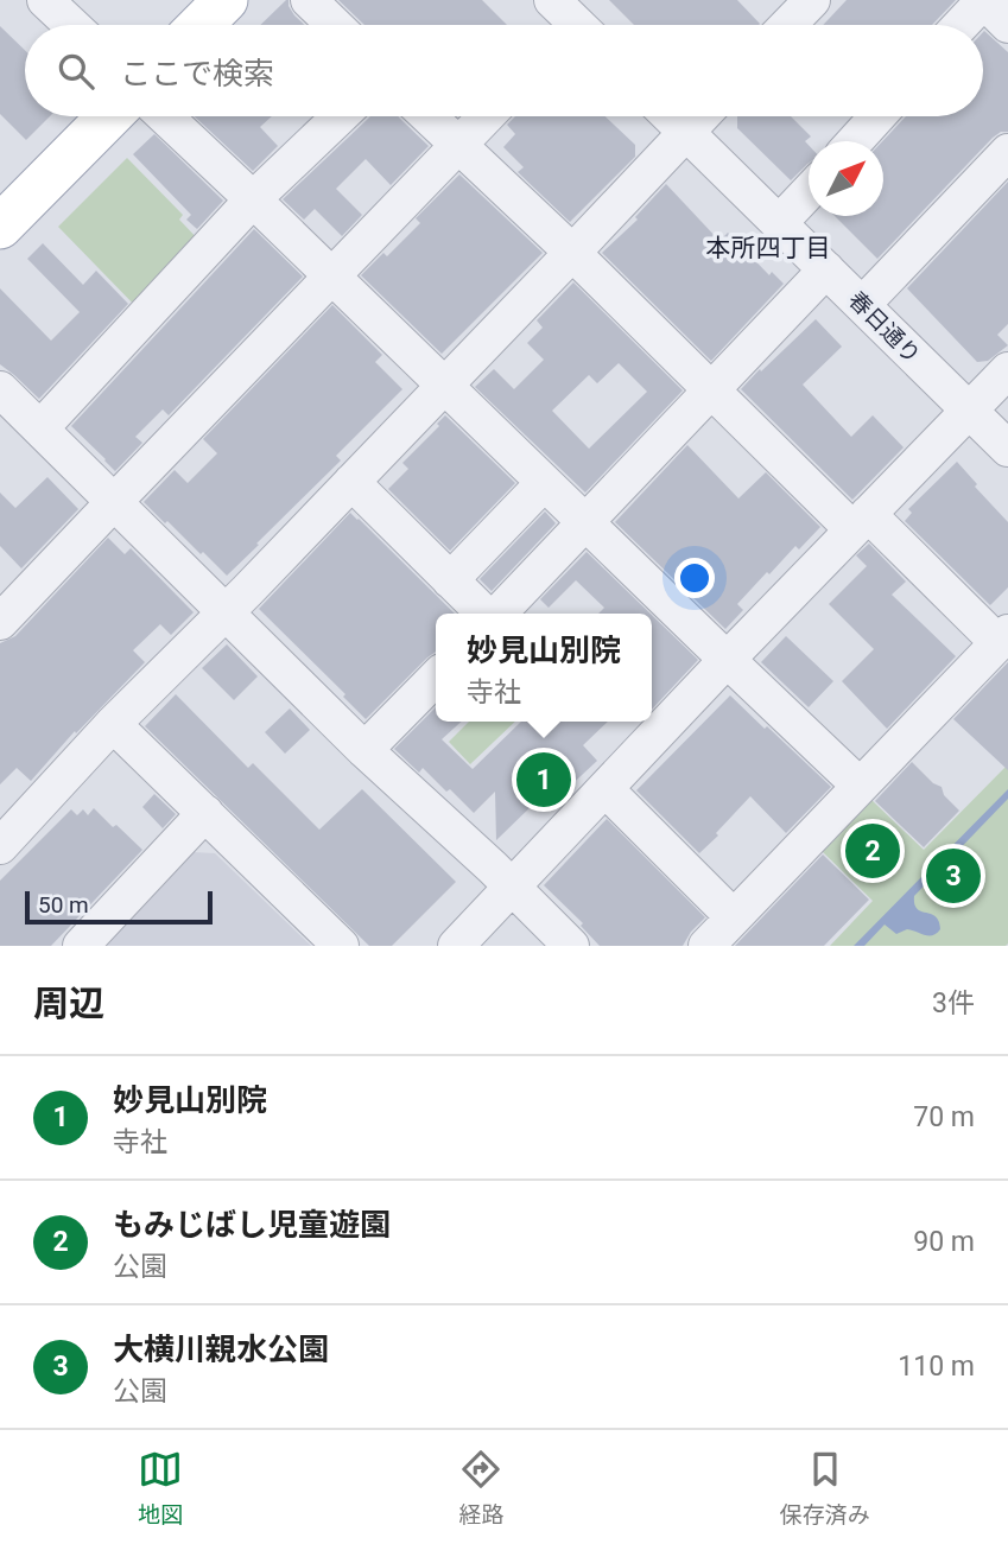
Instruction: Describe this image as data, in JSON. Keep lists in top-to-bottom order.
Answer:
{
  "streets": {
    "street": ["春日通り"]
  },
  "districts": ["本所四丁目"],
  "scale_bar": "50 m",
  "north": "top right",
  "page": {
    "search": "ここで検索",
    "popup": ["妙見山別院", "寺社"],
    "pins": ["1", "2", "3"],
    "scale": "50 m",
    "heading": ["周辺", "3件"],
    "list": [
      {
        "mark": "1",
        "name": "妙見山別院",
        "note": "寺社",
        "value": "70 m"
      },
      {
        "mark": "2",
        "name": "もみじばし児童遊園",
        "note": "公園",
        "value": "90 m"
      },
      {
        "mark": "3",
        "name": "大横川親水公園",
        "note": "公園",
        "value": "110 m"
      }
    ],
    "nav": ["地図", "経路", "保存済み"]
  }
}
